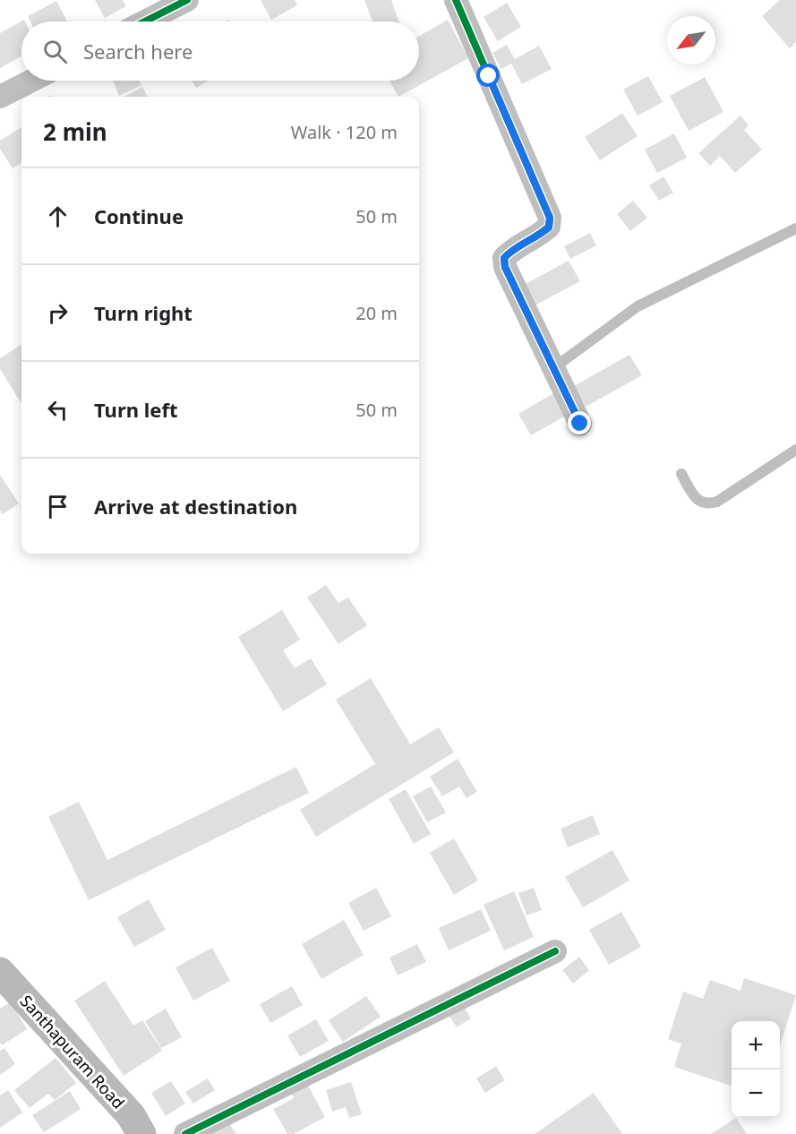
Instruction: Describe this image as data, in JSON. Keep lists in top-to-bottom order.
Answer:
{
  "streets": {
    "main road": ["Santhapuram Road"]
  },
  "north": "bottom left",
  "page": {
    "search": "Search here",
    "heading": ["2 min", "Walk · 120 m"],
    "list": [
      ["Continue", "50 m"],
      ["Turn right", "20 m"],
      ["Turn left", "50 m"],
      "Arrive at destination"
    ],
    "map_buttons": ["+", "−"]
  }
}
